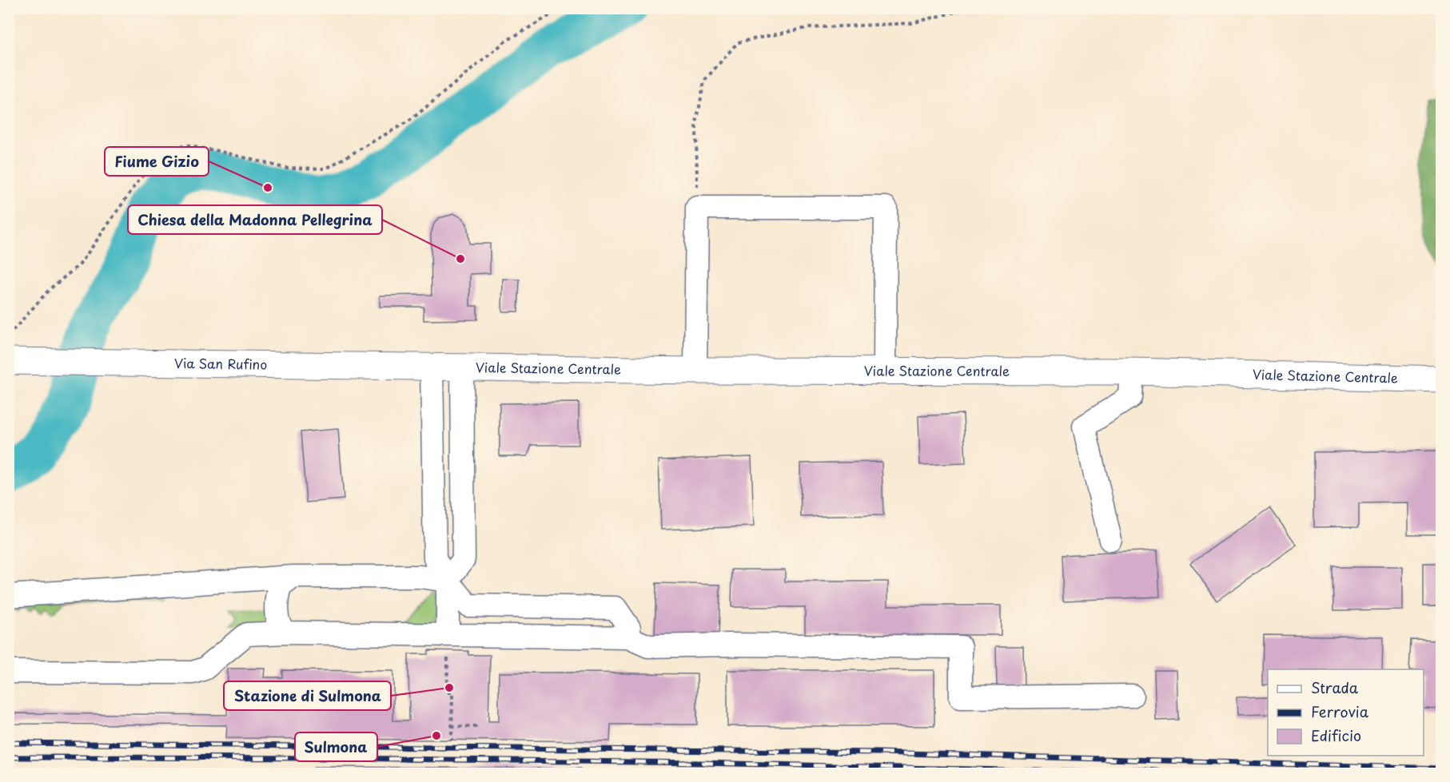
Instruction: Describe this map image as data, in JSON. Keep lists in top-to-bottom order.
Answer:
{
  "streets": {
    "main road": ["Via San Rufino", "Viale Stazione Centrale"]
  },
  "crossings": [
    ["Via San Rufino", "Viale Stazione Centrale"]
  ],
  "places": [
    "Fiume Gizio",
    "Chiesa della Madonna Pellegrina",
    "Stazione di Sulmona",
    "Sulmona"
  ],
  "legend": ["Strada", "Ferrovia", "Edificio"]
}
